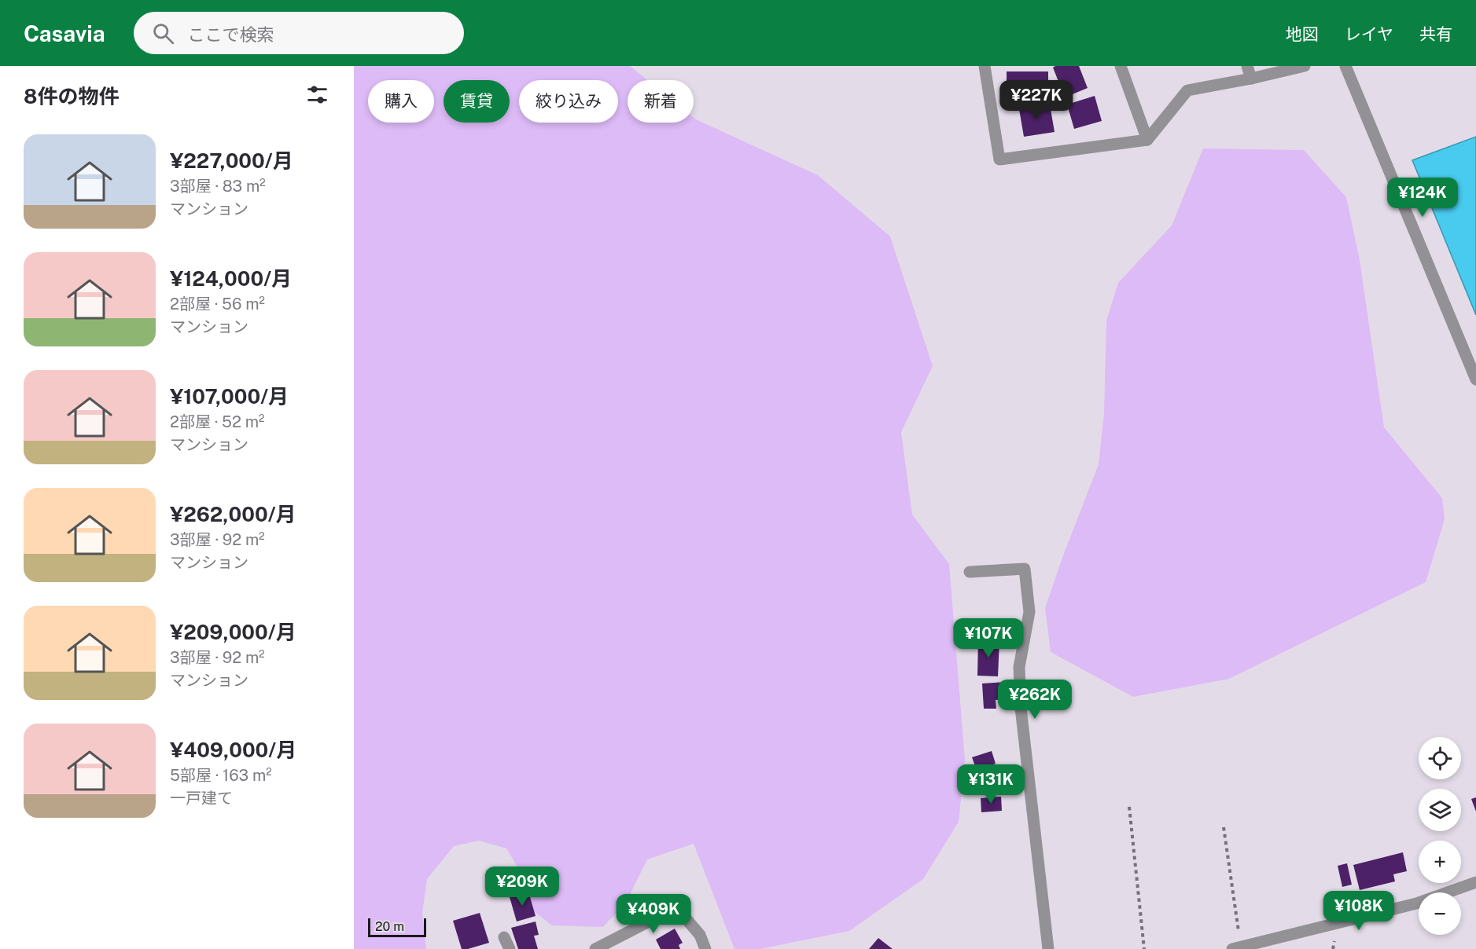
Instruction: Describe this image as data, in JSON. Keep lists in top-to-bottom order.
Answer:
{
  "scale_bar": "20 m",
  "page": {
    "header": "Casavia",
    "search": "ここで検索",
    "nav": ["地図", "レイヤ", "共有"],
    "heading": "8件の物件",
    "price": [
      "¥227K",
      "¥124K",
      "¥107K",
      "¥262K",
      "¥131K",
      "¥209K",
      "¥108K",
      "¥409K"
    ],
    "chip": [
      "購入",
      "賃貸",
      "絞り込み",
      "新着"
    ],
    "list": [
      {
        "name": "¥227,000/月",
        "note": "3部屋 · 83 m² · マンション"
      },
      {
        "name": "¥124,000/月",
        "note": "2部屋 · 56 m² · マンション"
      },
      {
        "name": "¥107,000/月",
        "note": "2部屋 · 52 m² · マンション"
      },
      {
        "name": "¥262,000/月",
        "note": "3部屋 · 92 m² · マンション"
      },
      {
        "name": "¥209,000/月",
        "note": "3部屋 · 92 m² · マンション"
      },
      {
        "name": "¥409,000/月",
        "note": "5部屋 · 163 m² · 一戸建て"
      }
    ],
    "map_buttons": ["+", "−"],
    "scale": "20 m"
  }
}
